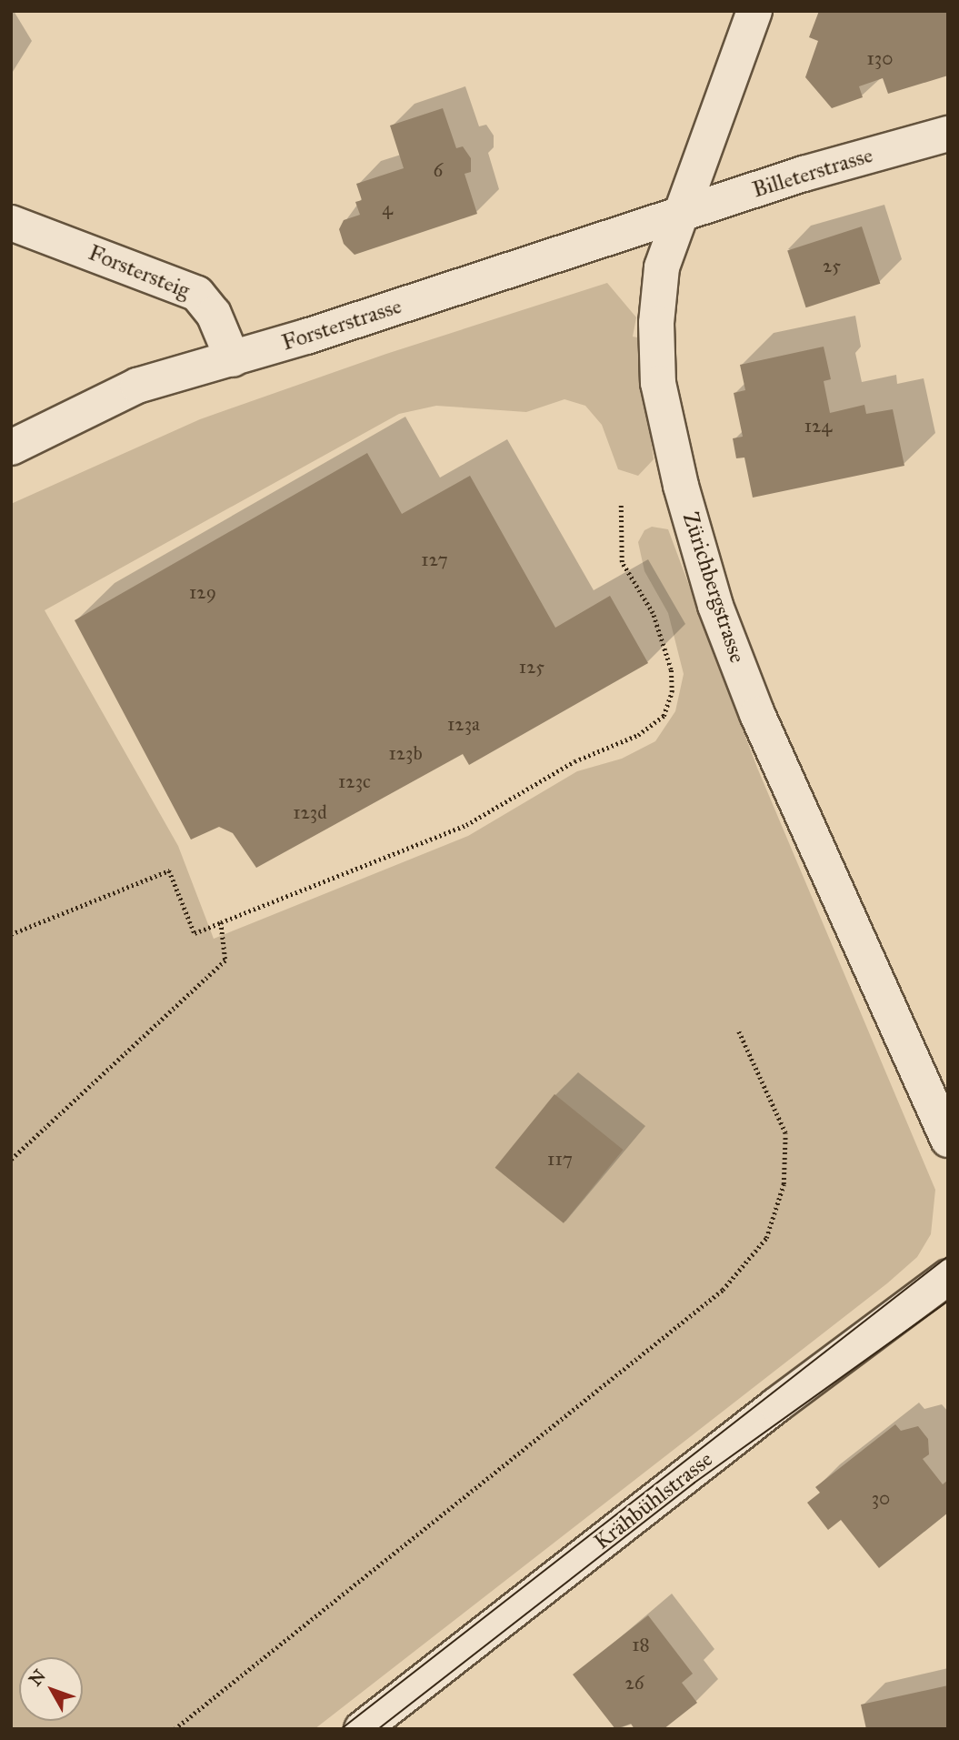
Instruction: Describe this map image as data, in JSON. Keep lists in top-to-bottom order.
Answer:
{
  "streets": {
    "street": [
      "Billeterstrasse",
      "Forstersteig",
      "Forsterstrasse",
      "Zürichbergstrasse",
      "Krähbühlstrasse"
    ]
  },
  "crossings": [
    ["Billeterstrasse", "Forsterstrasse"],
    ["Billeterstrasse", "Zürichbergstrasse"],
    ["Forstersteig", "Forsterstrasse"],
    ["Forsterstrasse", "Zürichbergstrasse"]
  ],
  "house_numbers": [
    "130",
    "6",
    "4",
    "25",
    "124",
    "127",
    "129",
    "125",
    "123a",
    "123b",
    "123c",
    "123d",
    "117",
    "30",
    "18",
    "26"
  ],
  "north": "top left"
}
